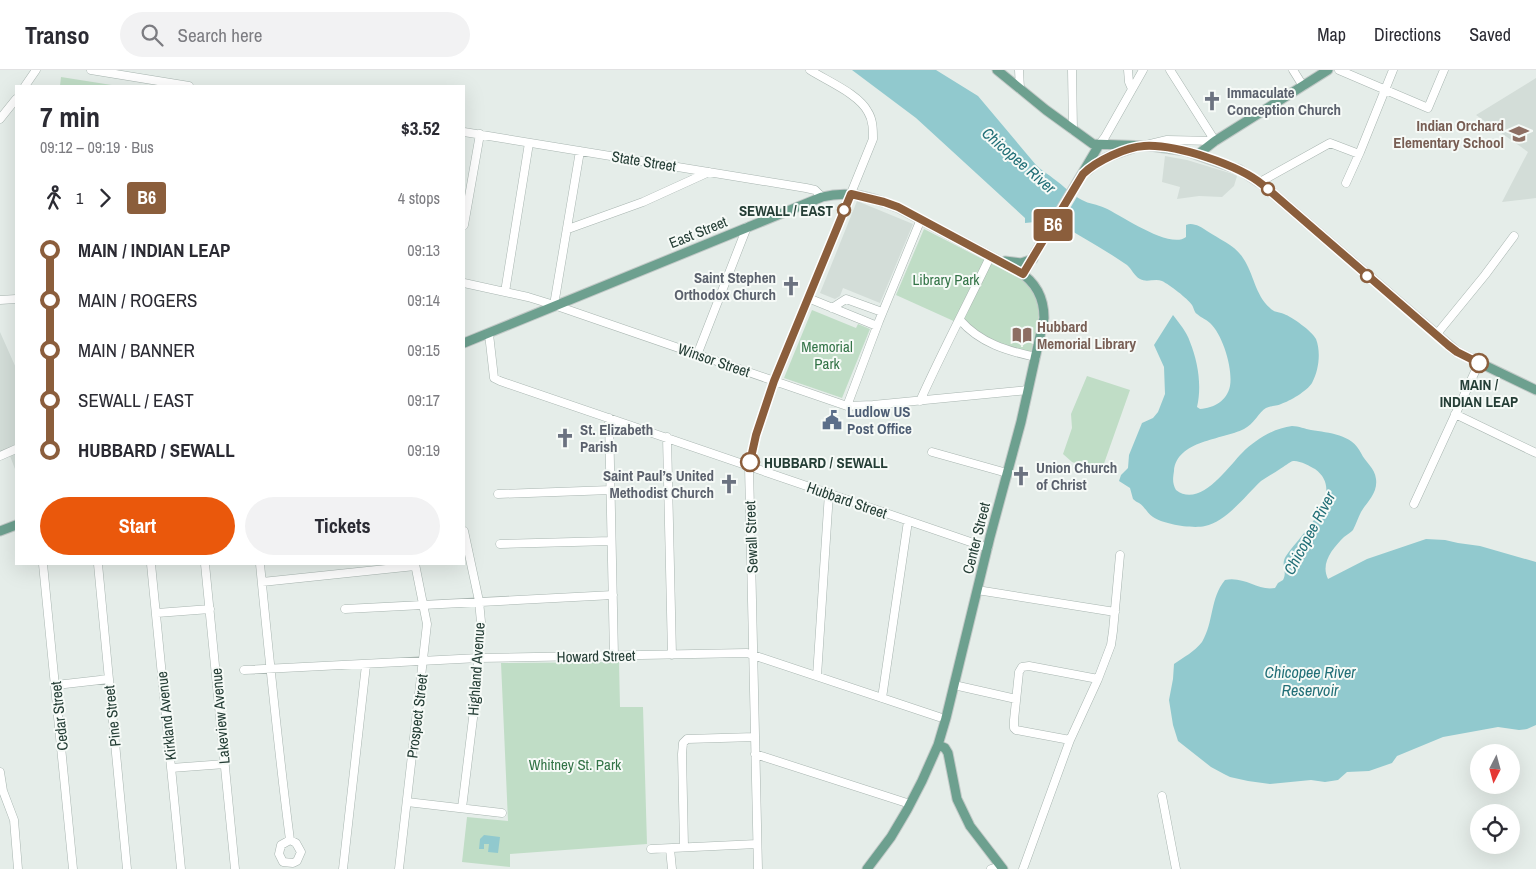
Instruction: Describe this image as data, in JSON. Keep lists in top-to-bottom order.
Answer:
{
  "streets": {
    "main road": ["East Street", "Center Street"],
    "street": [
      "State Street",
      "Winsor Street",
      "Hubbard Street",
      "Sewall Street",
      "Howard Street",
      "Highland Avenue",
      "Cedar Street",
      "Pine Street",
      "Kirkland Avenue",
      "Lakeview Avenue",
      "Prospect Street"
    ]
  },
  "crossings": [
    ["State Street", "East Street"],
    ["East Street", "Winsor Street"],
    ["East Street", "Hubbard Street"],
    ["East Street", "Sewall Street"],
    ["Winsor Street", "Sewall Street"],
    ["Winsor Street", "Center Street"],
    ["Hubbard Street", "Sewall Street"],
    ["Hubbard Street", "Center Street"],
    ["Sewall Street", "Howard Street"],
    ["Howard Street", "Highland Avenue"],
    ["Howard Street", "Prospect Street"]
  ],
  "water": ["Chicopee River", "Chicopee River Reservoir"],
  "parks": ["Library Park", "Memorial Park", "Whitney St. Park"],
  "places": {
    "church": [
      "Immaculate Conception Church",
      "Saint Stephen Orthodox Church",
      "St. Elizabeth Parish",
      "Union Church of Christ",
      "Saint Paul’s United Methodist Church"
    ],
    "school or university": ["Indian Orchard Elementary School"],
    "other": ["SEWALL / EAST", "MAIN / INDIAN LEAP", "HUBBARD / SEWALL"],
    "library": ["Hubbard Memorial Library"],
    "public building": ["Ludlow US Post Office"]
  },
  "lines": ["bus line B6"],
  "north": "bottom",
  "page": {
    "header": "Transo",
    "search": "Search here",
    "nav": ["Map", "Directions", "Saved"],
    "on_map": "B6",
    "heading": ["7 min", "09:12 – 09:19 · Bus", "$3.52"],
    "legs": ["1", "B6", "4 stops"],
    "list": [
      {
        "name": "MAIN / INDIAN LEAP",
        "value": "09:13"
      },
      {
        "name": "MAIN / ROGERS",
        "value": "09:14"
      },
      {
        "name": "MAIN / BANNER",
        "value": "09:15"
      },
      {
        "name": "SEWALL / EAST",
        "value": "09:17"
      },
      {
        "name": "HUBBARD / SEWALL",
        "value": "09:19"
      }
    ],
    "buttons": ["Start", "Tickets"]
  }
}
